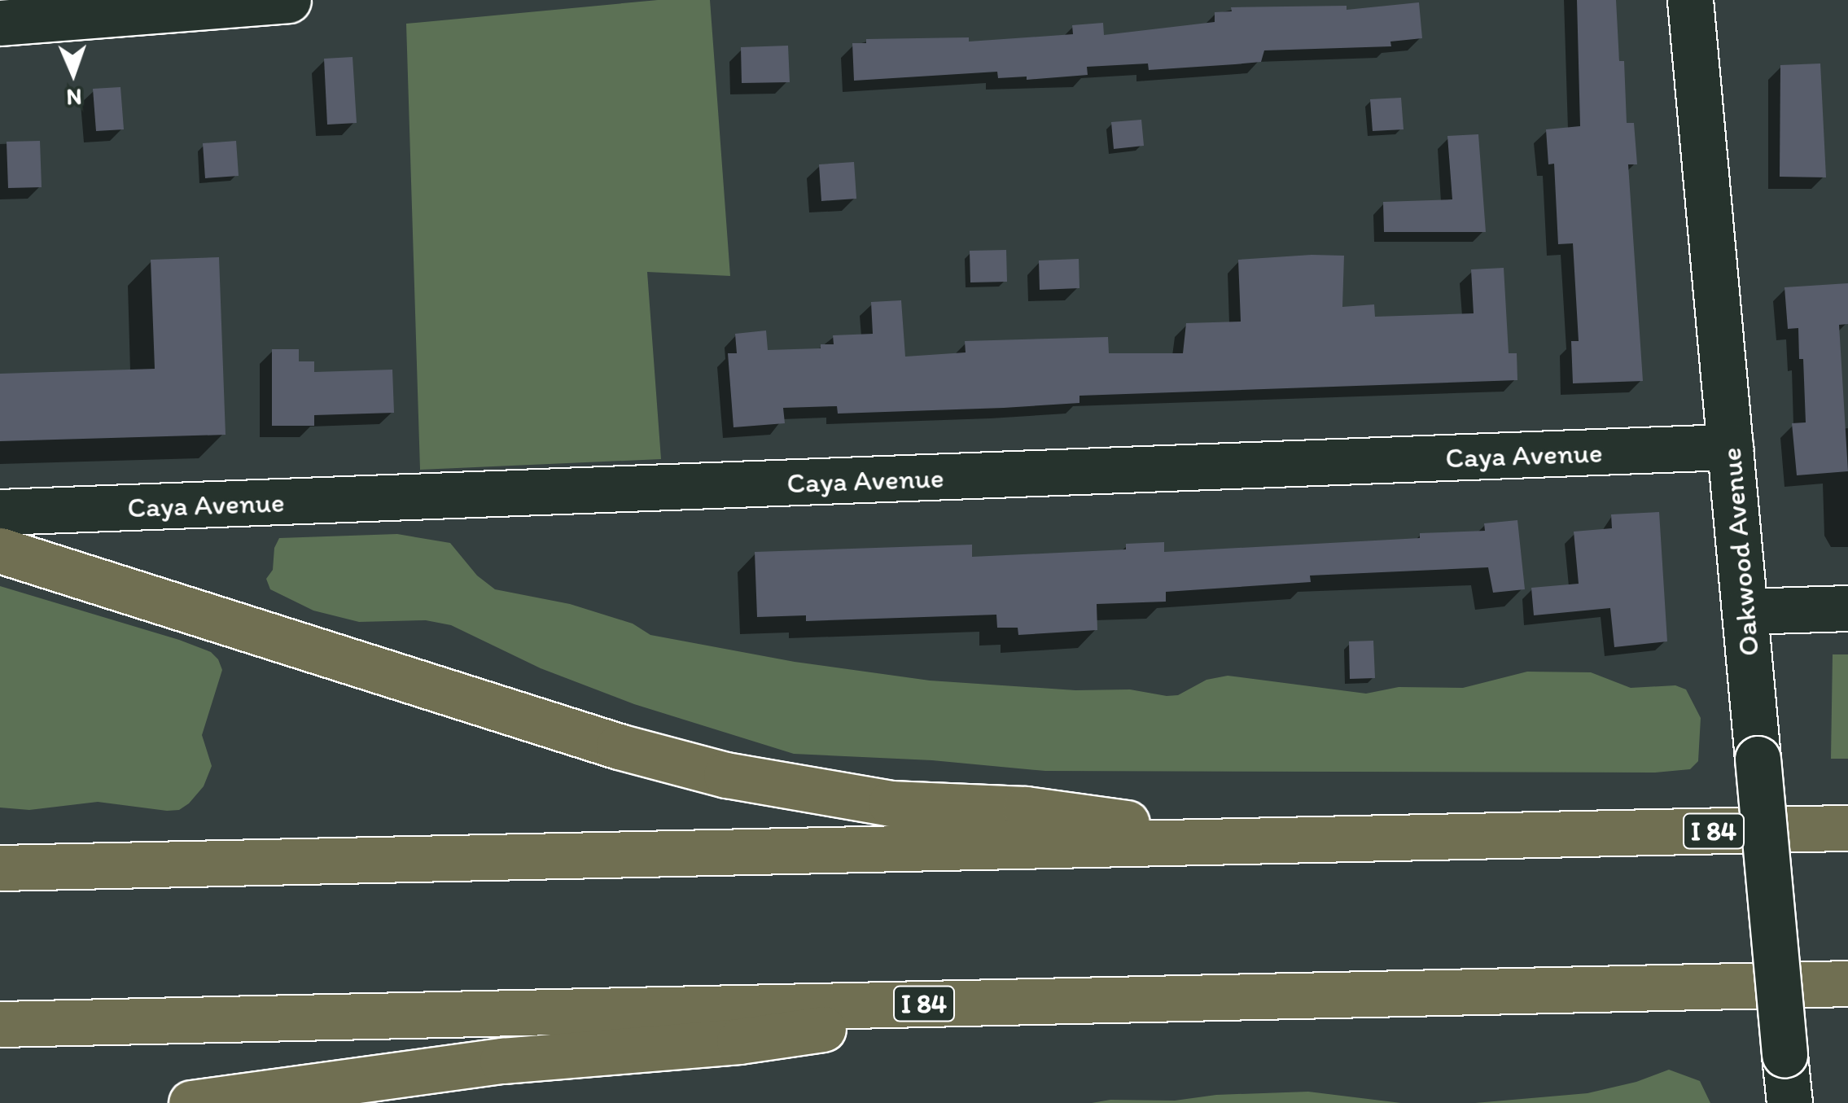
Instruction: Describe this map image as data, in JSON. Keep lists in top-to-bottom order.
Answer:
{
  "streets": {
    "highway": ["I 84"],
    "street": ["Caya Avenue", "Oakwood Avenue"]
  },
  "crossings": [
    ["Caya Avenue", "Oakwood Avenue"]
  ],
  "north": "bottom"
}
